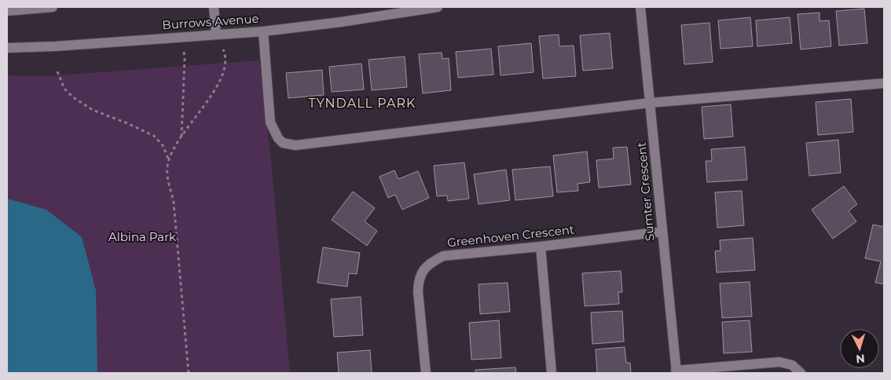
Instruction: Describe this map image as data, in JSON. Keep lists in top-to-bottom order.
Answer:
{
  "streets": {
    "street": ["Burrows Avenue", "Sumter Crescent", "Greenhoven Crescent"]
  },
  "crossings": [
    ["Sumter Crescent", "Greenhoven Crescent"]
  ],
  "districts": ["TYNDALL PARK"],
  "parks": ["Albina Park"],
  "north": "bottom"
}
